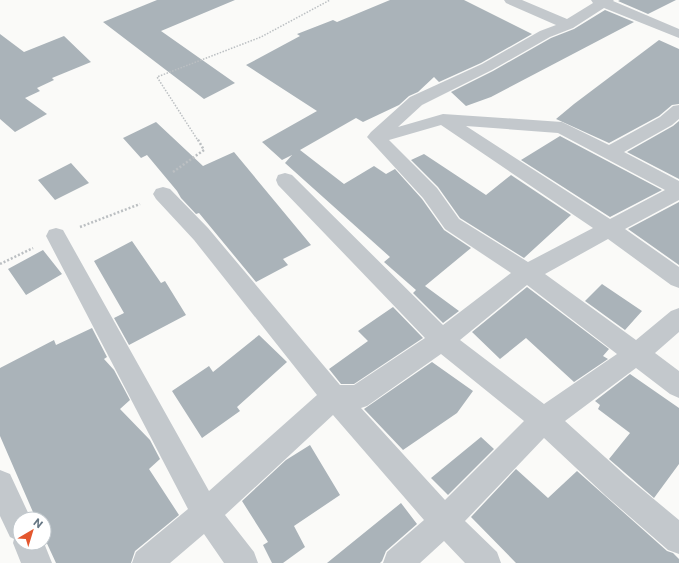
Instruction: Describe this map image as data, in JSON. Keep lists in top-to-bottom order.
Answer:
{
  "north": "top right"
}
